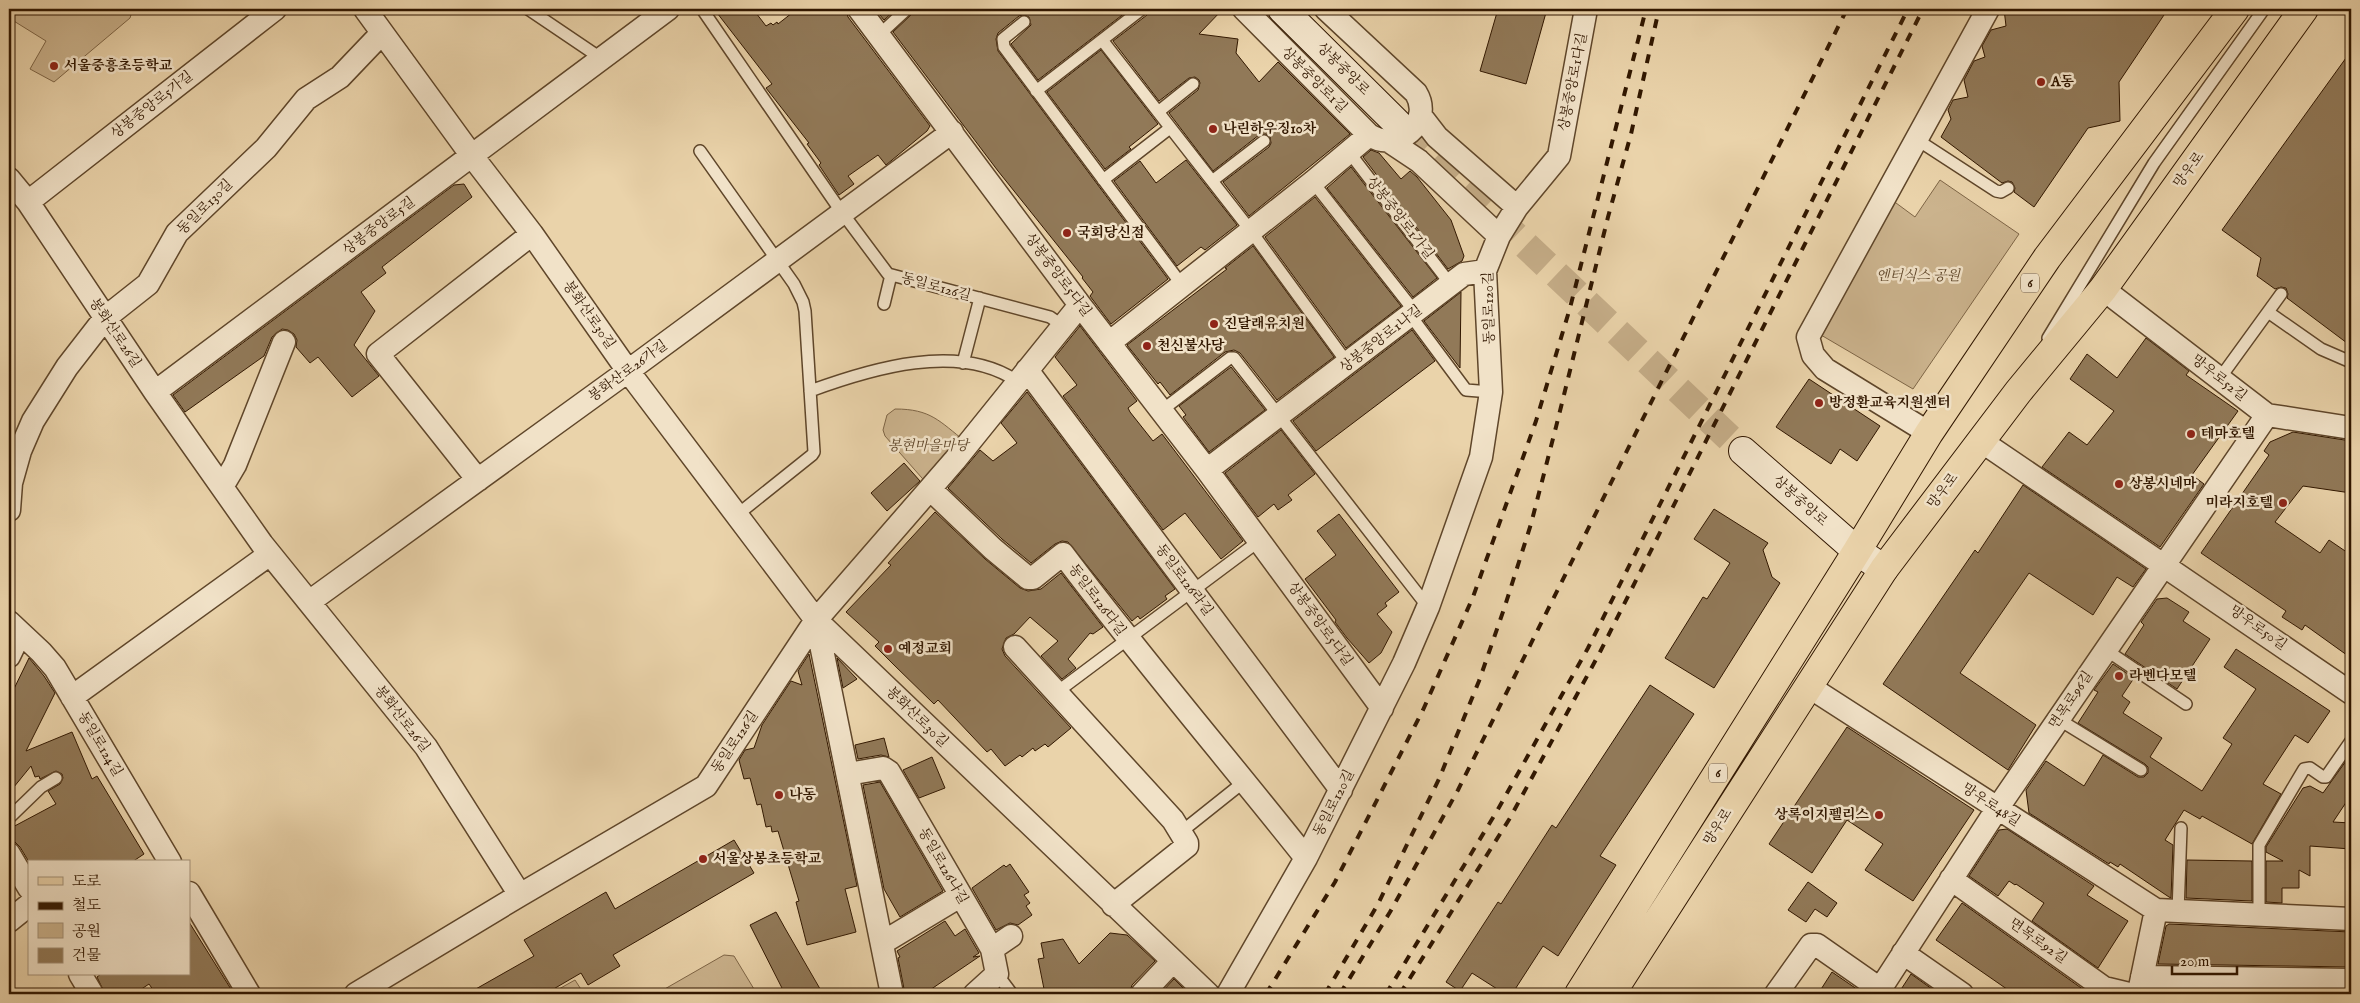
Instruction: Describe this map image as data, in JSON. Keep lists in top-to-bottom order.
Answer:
{
  "streets": {
    "main road": ["상봉중앙로", "망우로", "6"],
    "street": [
      "상봉중앙로1길",
      "상봉중앙로1다길",
      "상봉중앙로5가길",
      "동일로130길",
      "상봉중앙로5길",
      "상봉중앙로5다길",
      "동일로126길",
      "동일로120길",
      "봉화산로30길",
      "봉화산로26길",
      "상봉중앙로1나길",
      "봉화산로26가길",
      "망우로52길",
      "동일로126라길",
      "동일로126다길",
      "망우로50길",
      "면목로96길",
      "동일로124길",
      "망우로48길",
      "동일로126나길",
      "면목로92길"
    ],
    "lane": ["상봉중앙로1가길"]
  },
  "crossings": [
    ["상봉중앙로", "상봉중앙로1길"],
    ["상봉중앙로", "망우로"],
    ["상봉중앙로1길", "동일로120길"],
    ["상봉중앙로1다길", "동일로120길"],
    ["상봉중앙로5가길", "봉화산로26길"],
    ["망우로", "망우로52길"],
    ["망우로", "망우로50길"],
    ["망우로", "망우로48길"],
    ["동일로130길", "봉화산로30길"],
    ["동일로130길", "봉화산로26길"],
    ["상봉중앙로1가길", "상봉중앙로1나길"],
    ["상봉중앙로5길", "봉화산로30길"],
    ["상봉중앙로5길", "봉화산로26길"],
    ["상봉중앙로5다길", "동일로126길"],
    ["상봉중앙로5다길", "동일로120길"],
    ["상봉중앙로5다길", "상봉중앙로1나길"],
    ["상봉중앙로5다길", "봉화산로26가길"],
    ["동일로126길", "봉화산로30길"],
    ["동일로126길", "봉화산로26길"],
    ["동일로126길", "봉화산로26가길"],
    ["동일로126길", "동일로126라길"],
    ["동일로126길", "동일로126다길"],
    ["동일로120길", "상봉중앙로1나길"],
    ["동일로120길", "동일로126라길"],
    ["동일로120길", "동일로126다길"],
    ["봉화산로30길", "봉화산로26가길"],
    ["봉화산로26길", "봉화산로26가길"],
    ["망우로52길", "면목로96길"],
    ["망우로50길", "면목로96길"],
    ["면목로96길", "망우로48길"],
    ["면목로96길", "면목로92길"]
  ],
  "parks": ["엔터식스 공원", "봉현마을마당"],
  "places": [
    "서울중흥초등학교",
    "A동",
    "나린하우징10차",
    "국회당신점",
    "진달래유치원",
    "천신불사당",
    "방정환교육지원센터",
    "테마호텔",
    "상봉시네마",
    "미라지호텔",
    "예정교회",
    "라벤다모텔",
    "나동",
    "상록이지펠리스",
    "서울상봉초등학교"
  ],
  "legend": [
    "도로",
    "철도",
    "공원",
    "건물"
  ],
  "scale_bar": "20 m"
}
